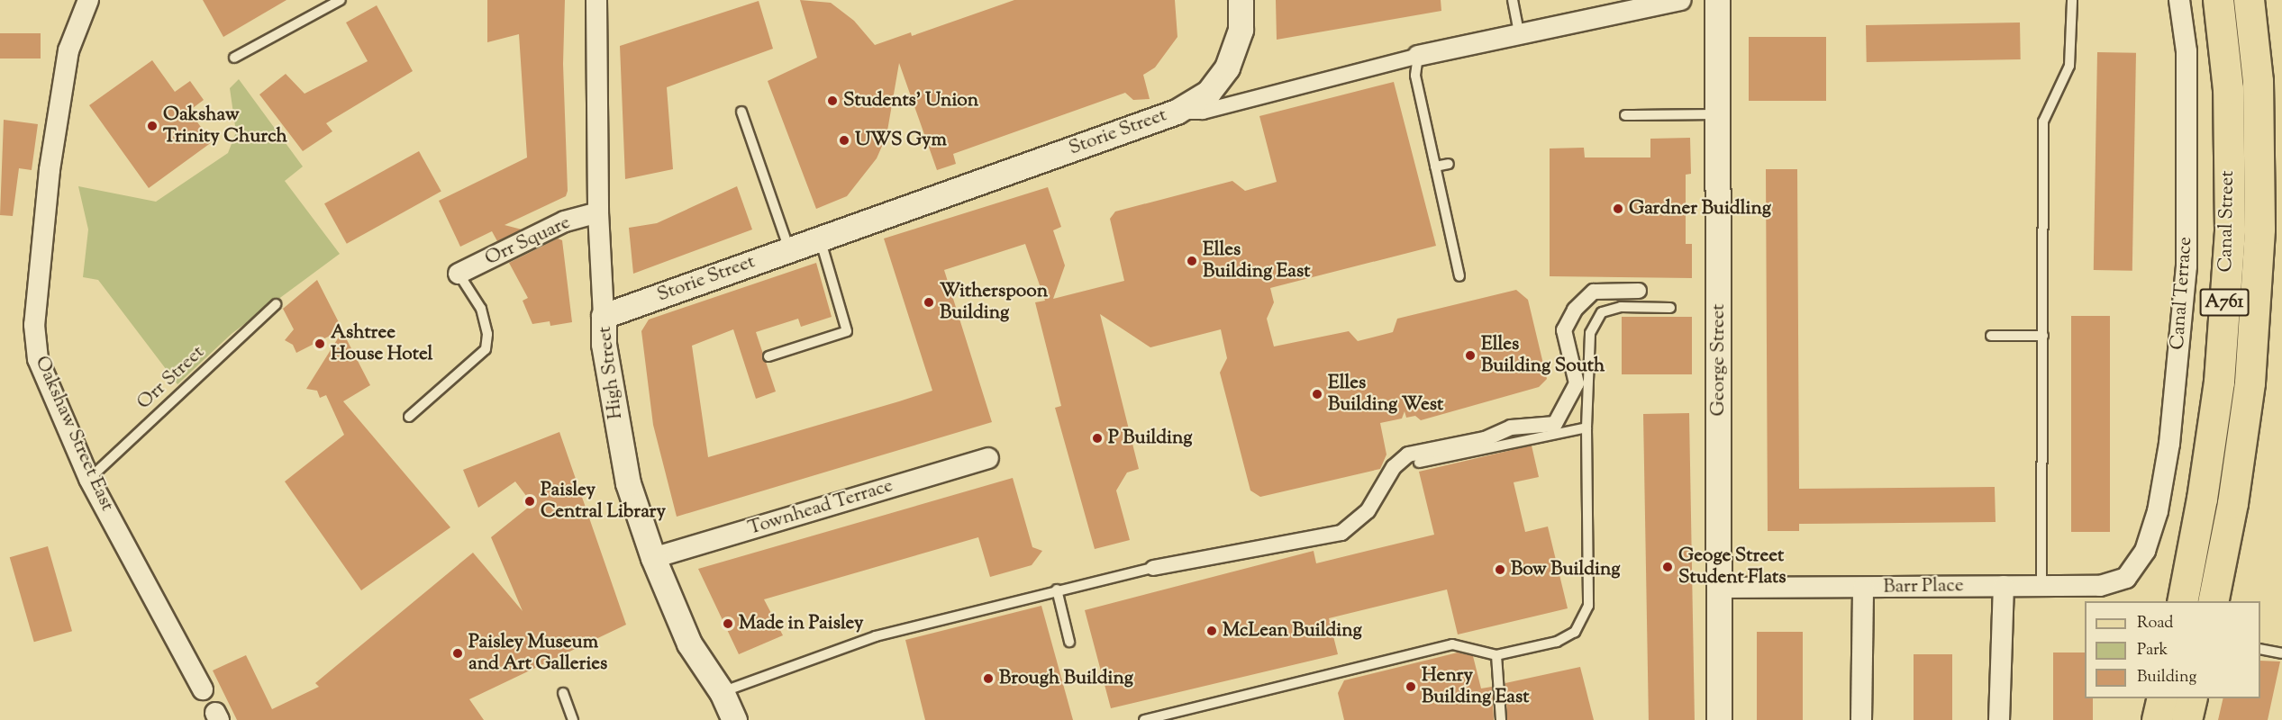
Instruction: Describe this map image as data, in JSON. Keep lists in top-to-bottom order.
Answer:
{
  "streets": {
    "main road": ["Canal Street", "A761"],
    "street": [
      "Storie Street",
      "Orr Square",
      "Canal Terrace",
      "George Street",
      "High Street",
      "Oakshaw Street East",
      "Townhead Terrace",
      "Barr Place"
    ],
    "lane": ["Orr Street"]
  },
  "crossings": [
    ["Storie Street", "High Street"],
    ["Orr Square", "High Street"],
    ["Canal Terrace", "Barr Place"],
    ["George Street", "Barr Place"],
    ["High Street", "Townhead Terrace"],
    ["Orr Street", "Oakshaw Street East"]
  ],
  "places": [
    "Students' Union",
    "Oakshaw Trinity Church",
    "UWS Gym",
    "Gardner Buidling",
    "Elles Building East",
    "Witherspoon Building",
    "Ashtree House Hotel",
    "Elles Building South",
    "Elles Building West",
    "P Building",
    "Paisley Central Library",
    "Geoge Street Student Flats",
    "Bow Building",
    "Made in Paisley",
    "McLean Building",
    "Paisley Museum and Art Galleries",
    "Brough Building",
    "Henry Building East"
  ],
  "legend": ["Road", "Park", "Building"]
}
